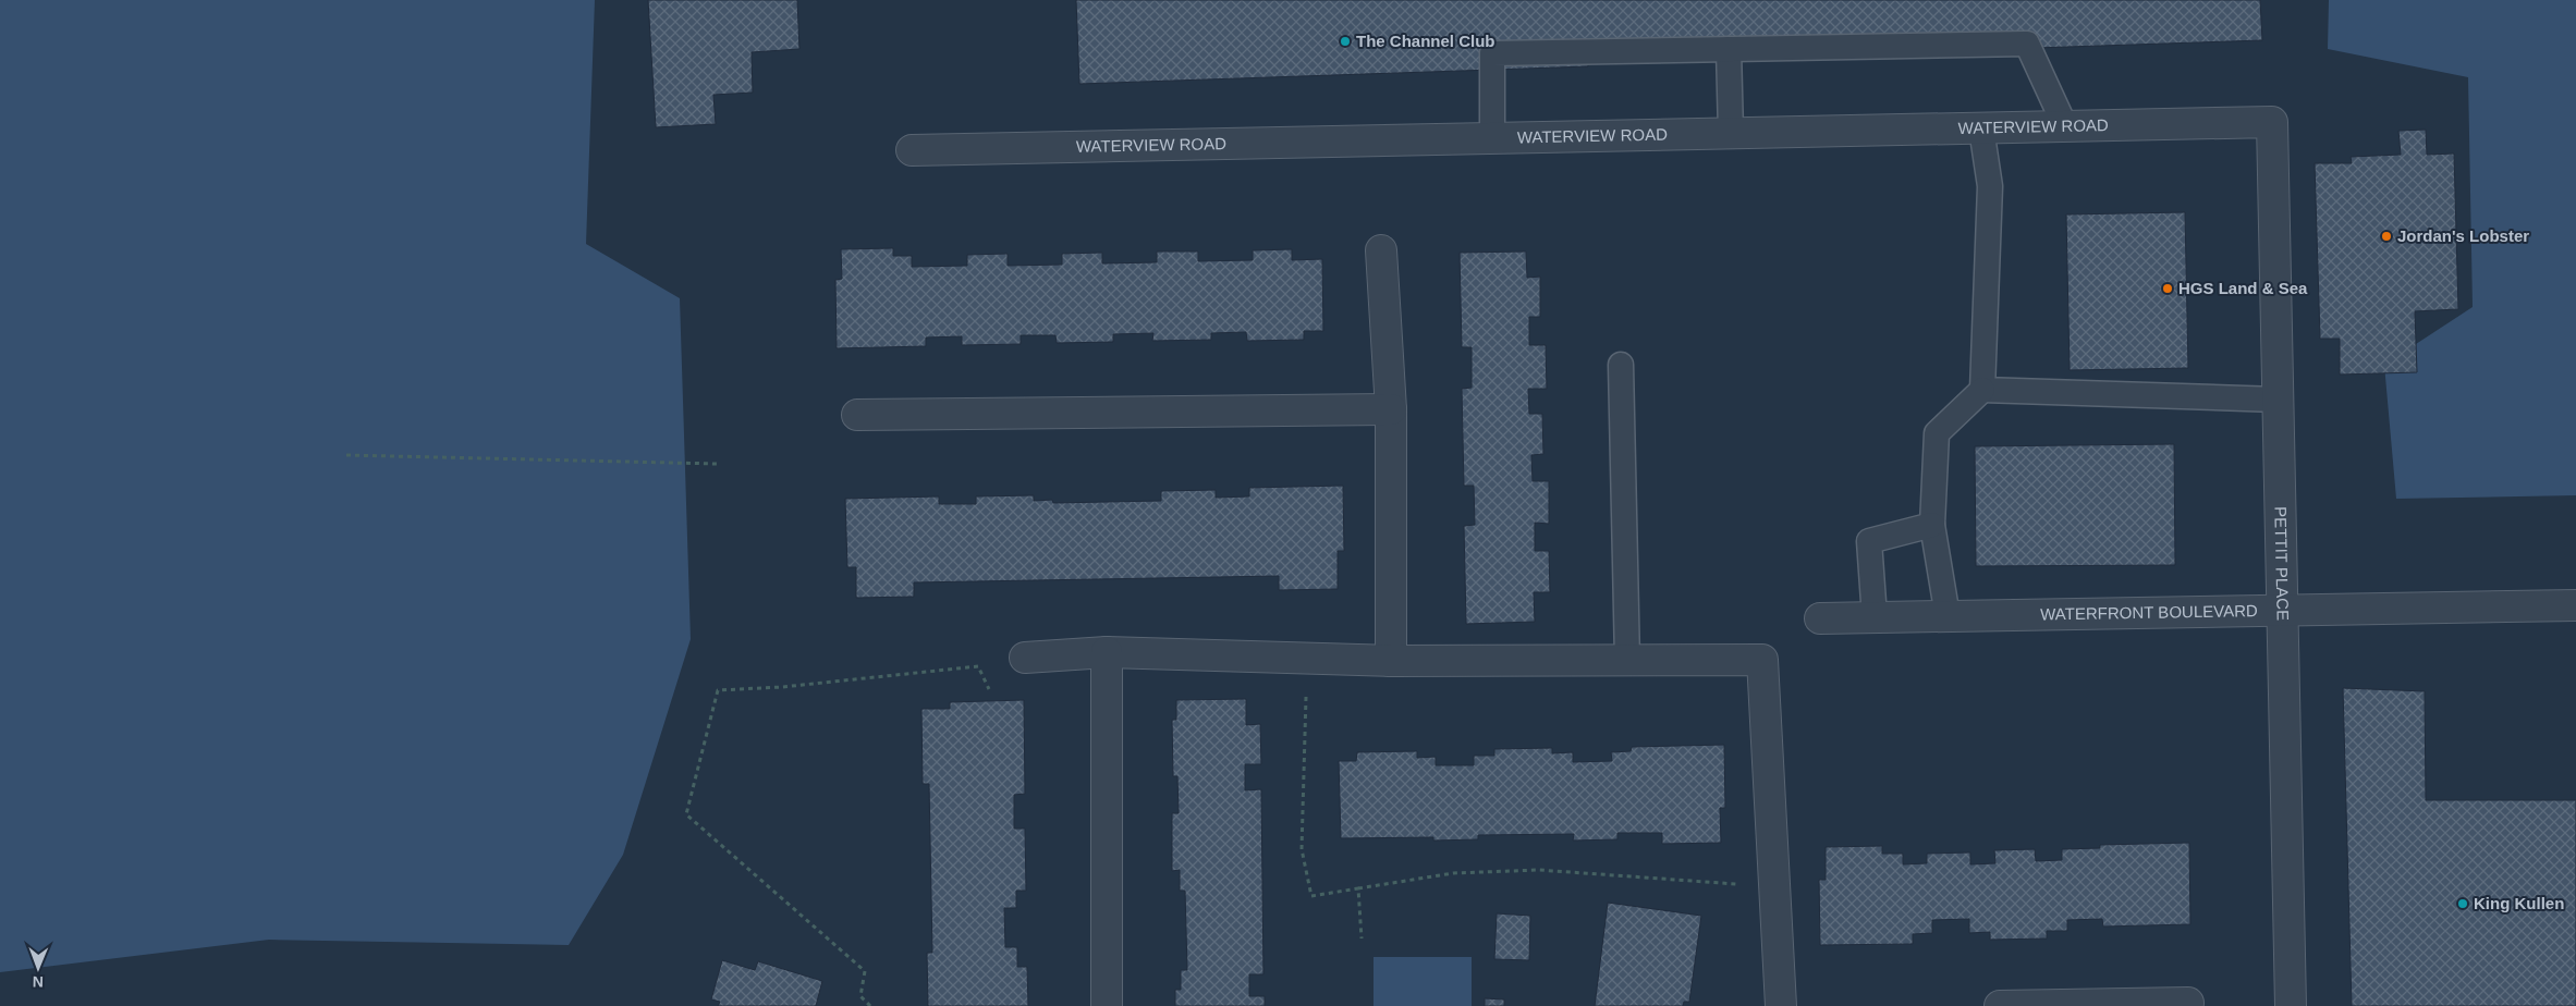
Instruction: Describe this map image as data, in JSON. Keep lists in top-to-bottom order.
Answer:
{
  "streets": {
    "street": ["WATERVIEW ROAD", "PETTIT PLACE", "WATERFRONT BOULEVARD"]
  },
  "crossings": [
    ["WATERVIEW ROAD", "PETTIT PLACE"],
    ["PETTIT PLACE", "WATERFRONT BOULEVARD"]
  ],
  "places": [
    "The Channel Club",
    "Jordan's Lobster",
    "HGS Land & Sea",
    "King Kullen"
  ],
  "north": "bottom"
}
